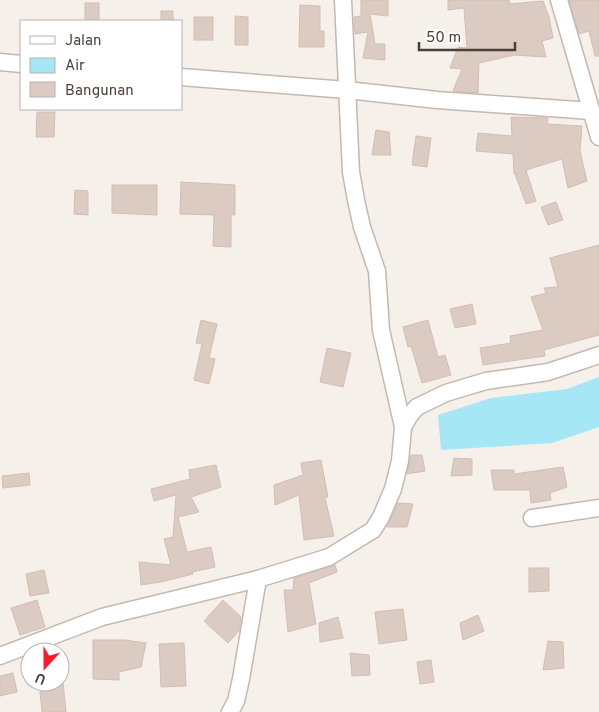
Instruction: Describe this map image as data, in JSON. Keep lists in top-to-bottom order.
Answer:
{
  "legend": ["Jalan", "Air", "Bangunan"],
  "scale_bar": "50 m",
  "north": "bottom"
}
